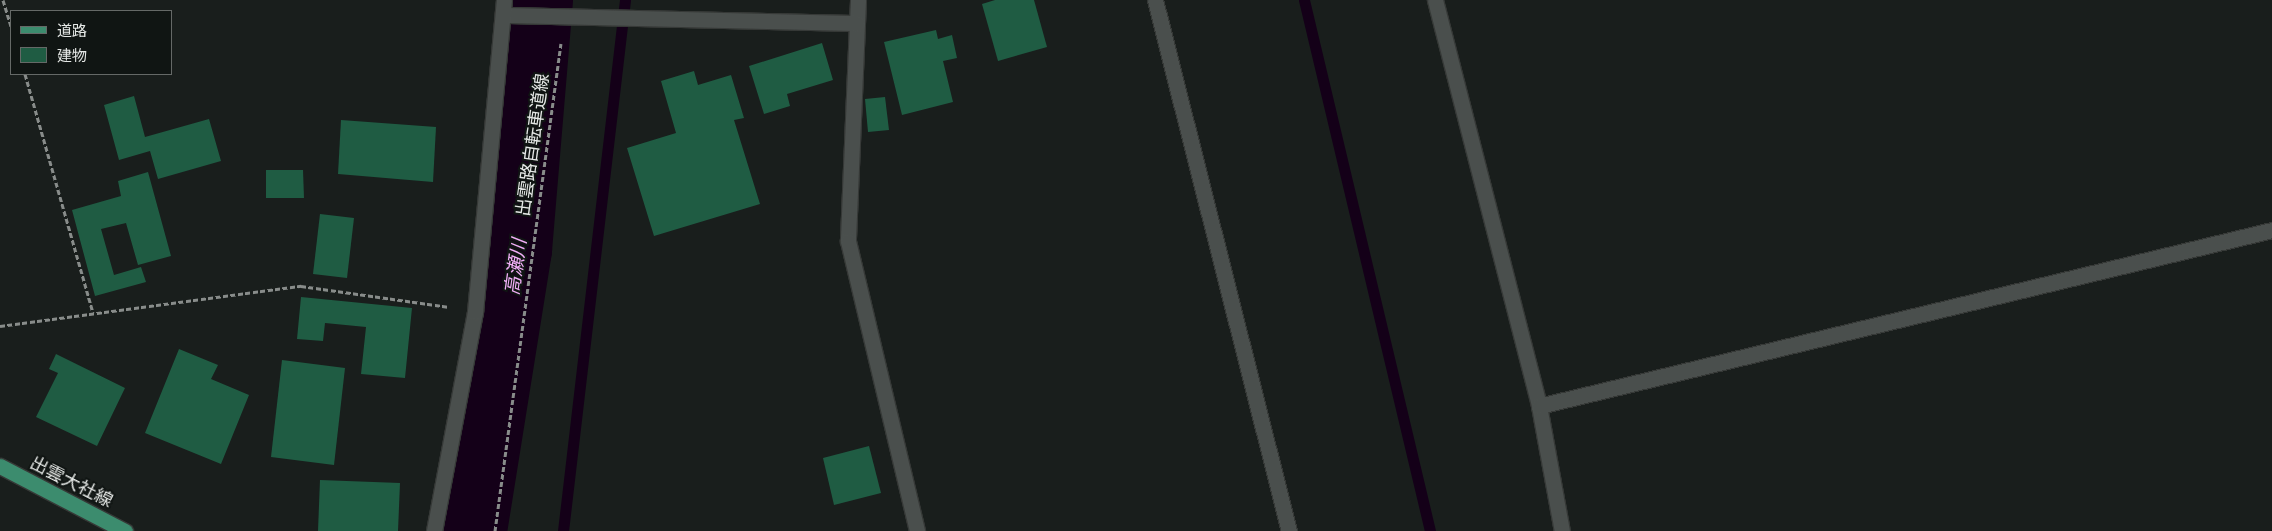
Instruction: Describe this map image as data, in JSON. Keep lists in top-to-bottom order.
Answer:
{
  "streets": {
    "main road": ["出雲大社線"],
    "path": ["出雲路自転車道線"]
  },
  "water": ["高瀬川"],
  "legend": ["道路", "建物"]
}
